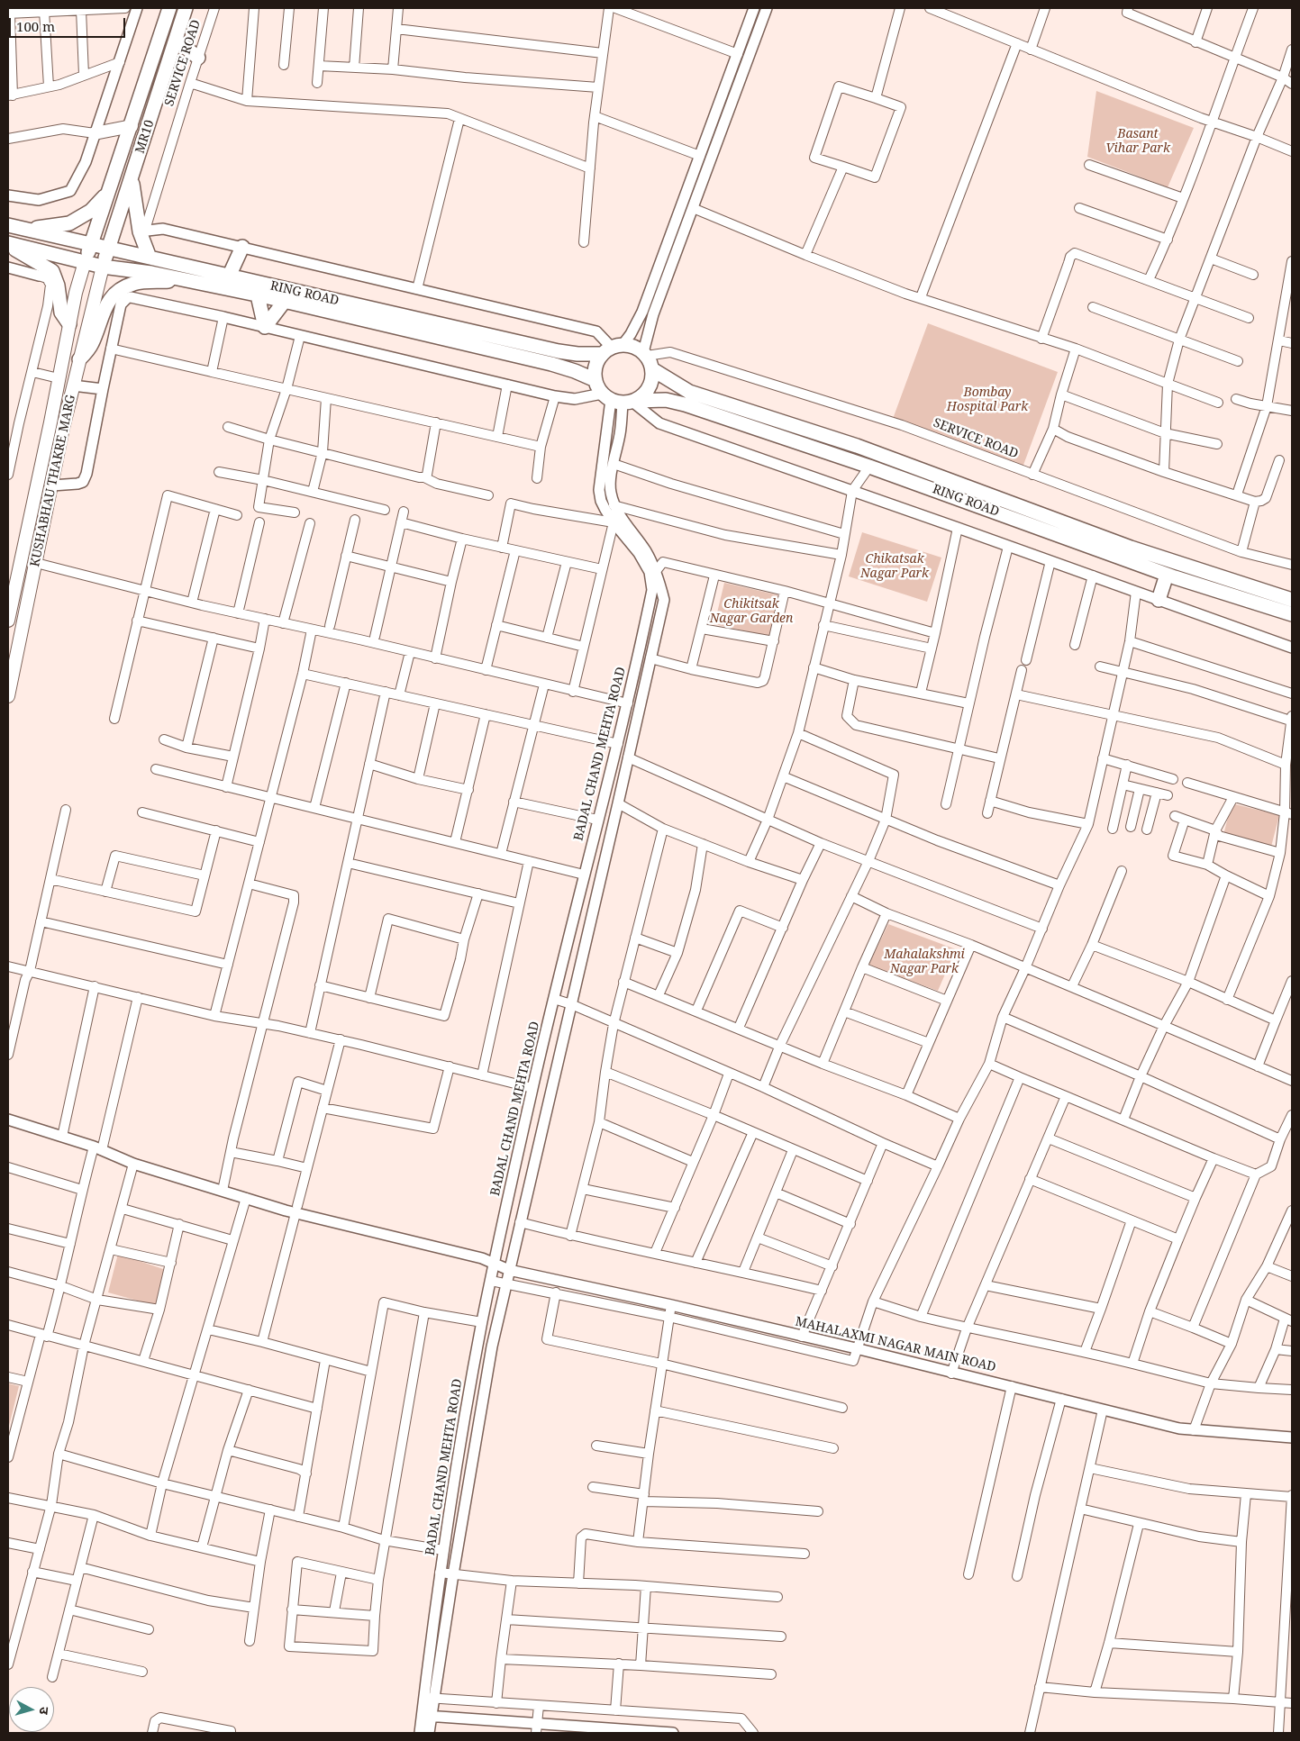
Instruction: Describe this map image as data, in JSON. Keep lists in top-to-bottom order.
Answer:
{
  "streets": {
    "main road": ["MR10", "RING ROAD", "KUSHABHAU THAKRE MARG"],
    "street": ["SERVICE ROAD", "BADAL CHAND MEHTA ROAD", "MAHALAXMI NAGAR MAIN ROAD"]
  },
  "crossings": [
    ["SERVICE ROAD", "RING ROAD"],
    ["SERVICE ROAD", "BADAL CHAND MEHTA ROAD"],
    ["MR10", "RING ROAD"],
    ["MR10", "KUSHABHAU THAKRE MARG"],
    ["RING ROAD", "KUSHABHAU THAKRE MARG"],
    ["RING ROAD", "BADAL CHAND MEHTA ROAD"],
    ["BADAL CHAND MEHTA ROAD", "MAHALAXMI NAGAR MAIN ROAD"]
  ],
  "parks": [
    "Basant Vihar Park",
    "Bombay Hospital Park",
    "Chikatsak Nagar Park",
    "Chikitsak Nagar Garden",
    "Mahalakshmi Nagar Park"
  ],
  "scale_bar": "100 m",
  "north": "right"
}
